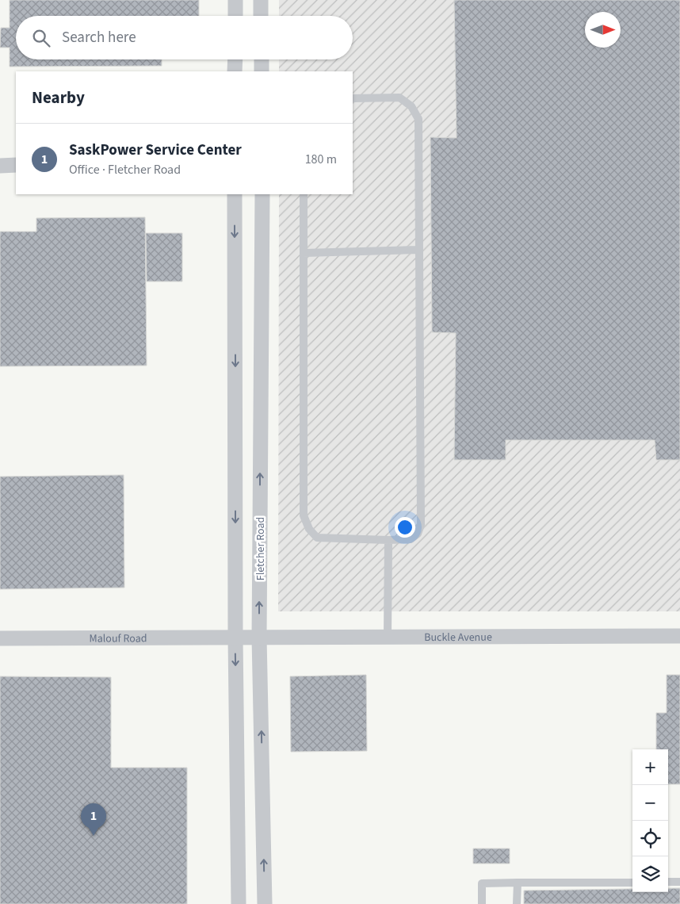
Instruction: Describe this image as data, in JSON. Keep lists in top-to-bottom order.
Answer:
{
  "streets": {
    "street": ["Fletcher Road", "Buckle Avenue", "Malouf Road"]
  },
  "crossings": [
    ["Fletcher Road", "Buckle Avenue"],
    ["Buckle Avenue", "Malouf Road"]
  ],
  "north": "right",
  "page": {
    "search": "Search here",
    "heading": "Nearby",
    "list": [
      {
        "mark": "1",
        "name": "SaskPower Service Center",
        "note": "Office · Fletcher Road",
        "value": "180 m"
      }
    ],
    "map_buttons": ["+", "−"],
    "pins": "1"
  }
}
